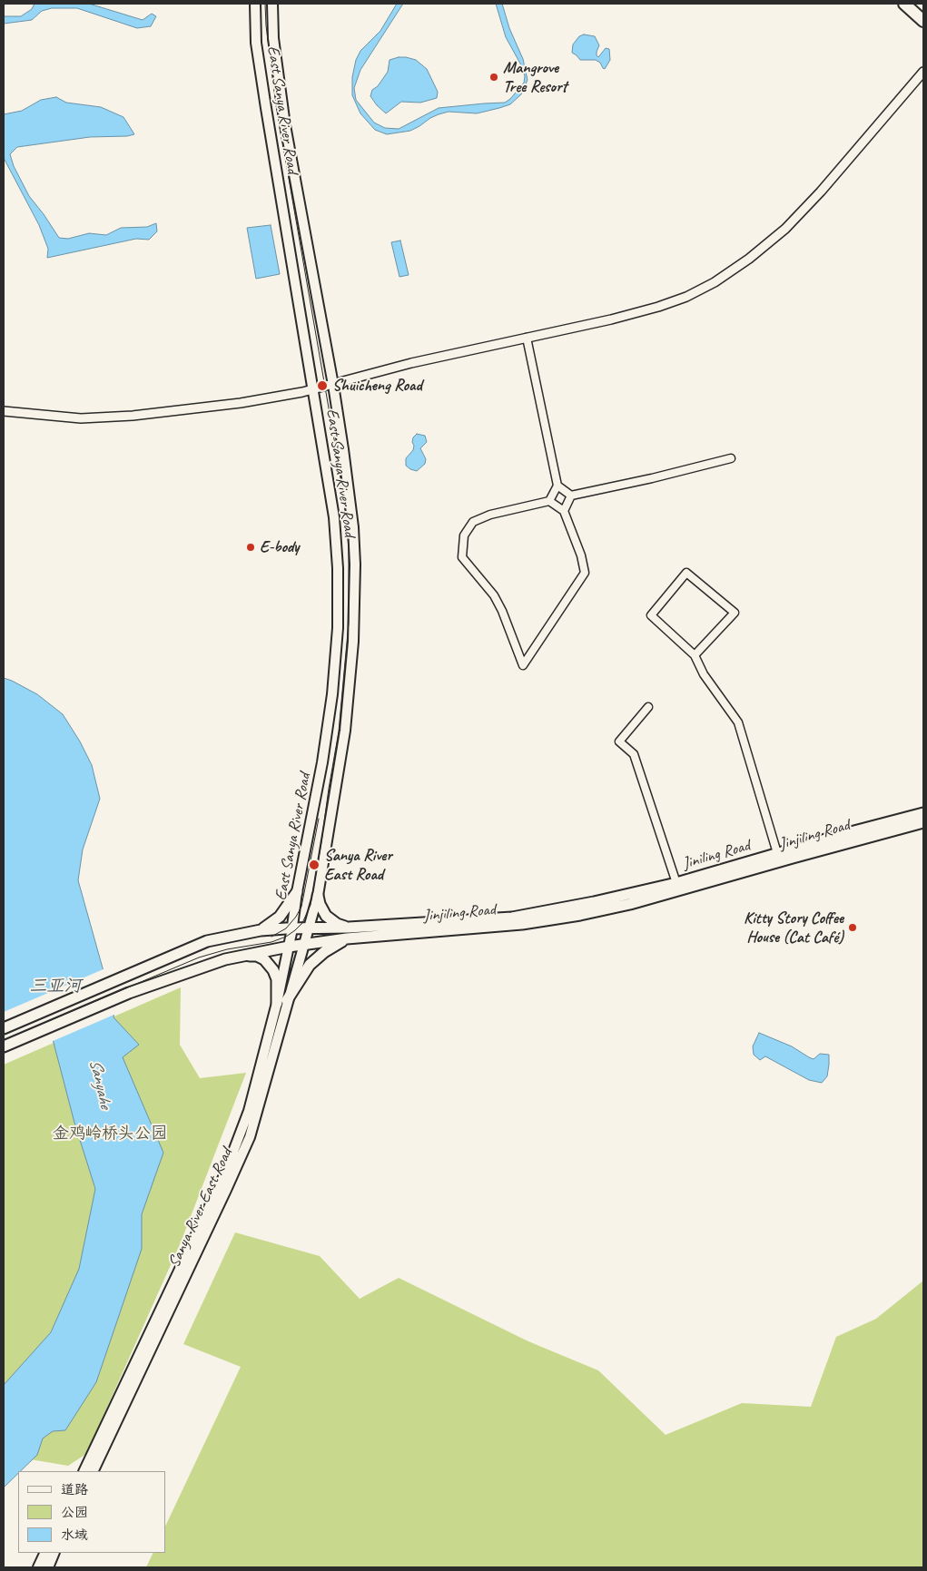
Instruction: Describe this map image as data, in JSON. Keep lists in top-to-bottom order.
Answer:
{
  "streets": {
    "main road": [
      "East Sanya River Road",
      "Jinjiling Road",
      "Jiniling Road",
      "Sanya River East Road"
    ]
  },
  "crossings": [
    ["East Sanya River Road", "Jinjiling Road"],
    ["East Sanya River Road", "Sanya River East Road"],
    ["Jinjiling Road", "Jiniling Road"],
    ["Jinjiling Road", "Sanya River East Road"]
  ],
  "water": ["三亚河", "Sanyahe"],
  "parks": ["金鸡岭桥头公园"],
  "places": [
    "Mangrove Tree Resort",
    "Shuicheng Road",
    "E-body",
    "Sanya River East Road",
    "Kitty Story Coffee House (Cat Café)"
  ],
  "legend": ["道路", "公园", "水域"]
}
